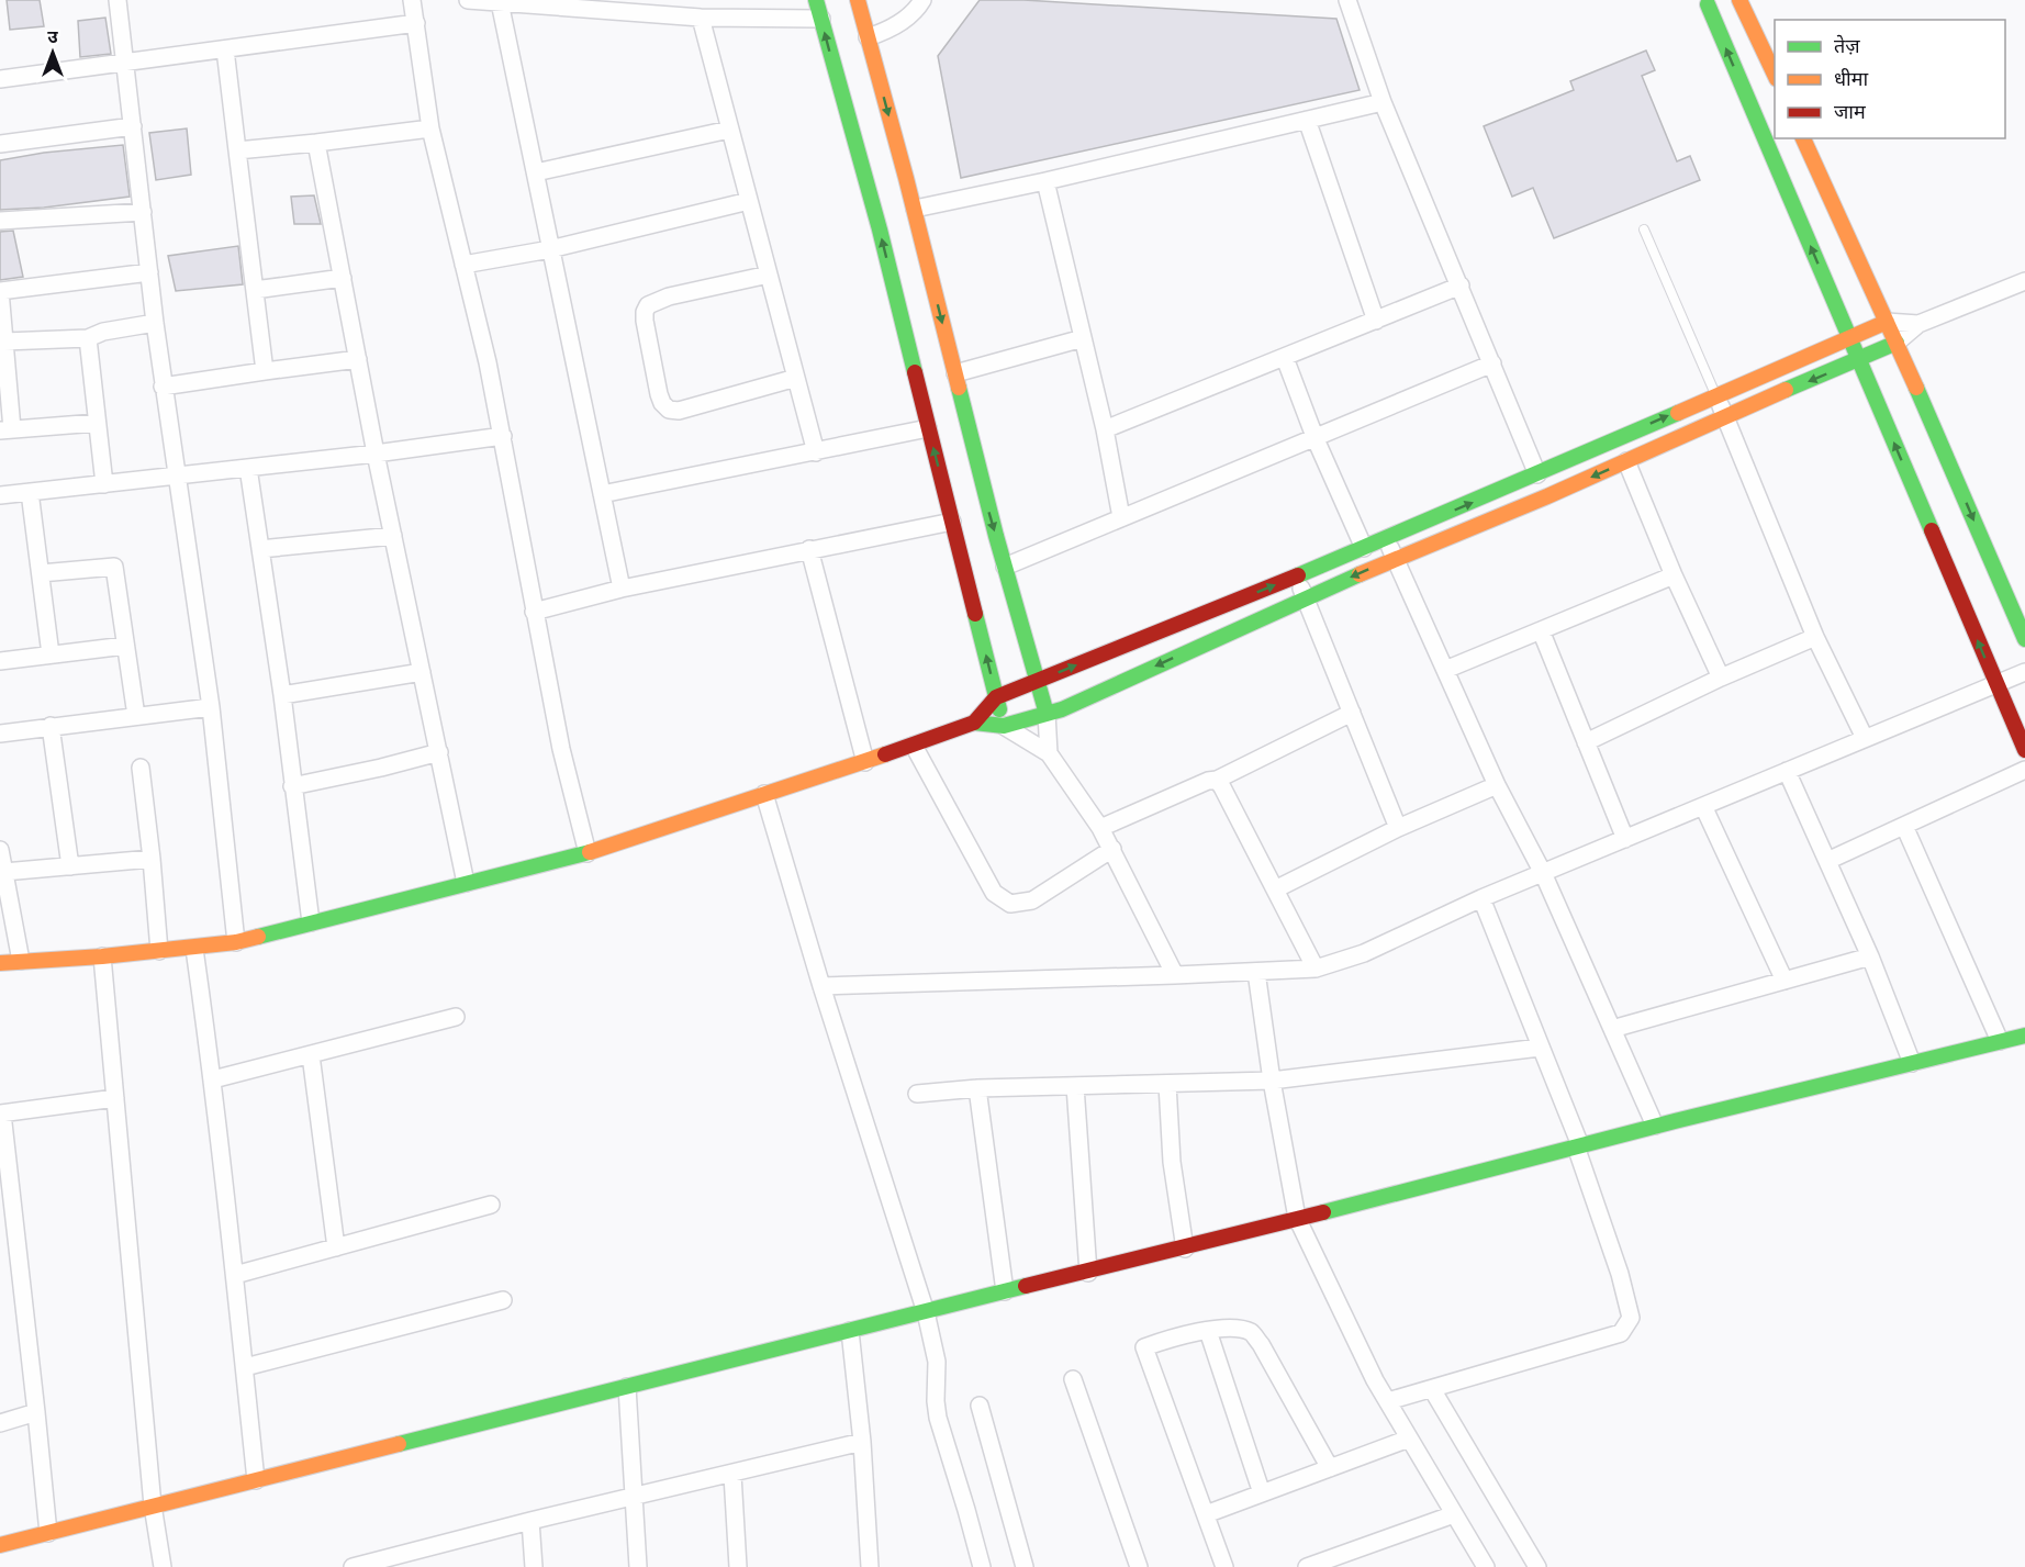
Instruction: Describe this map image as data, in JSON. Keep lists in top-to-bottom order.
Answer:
{
  "legend": ["तेज़", "धीमा", "जाम"],
  "north": "top"
}
